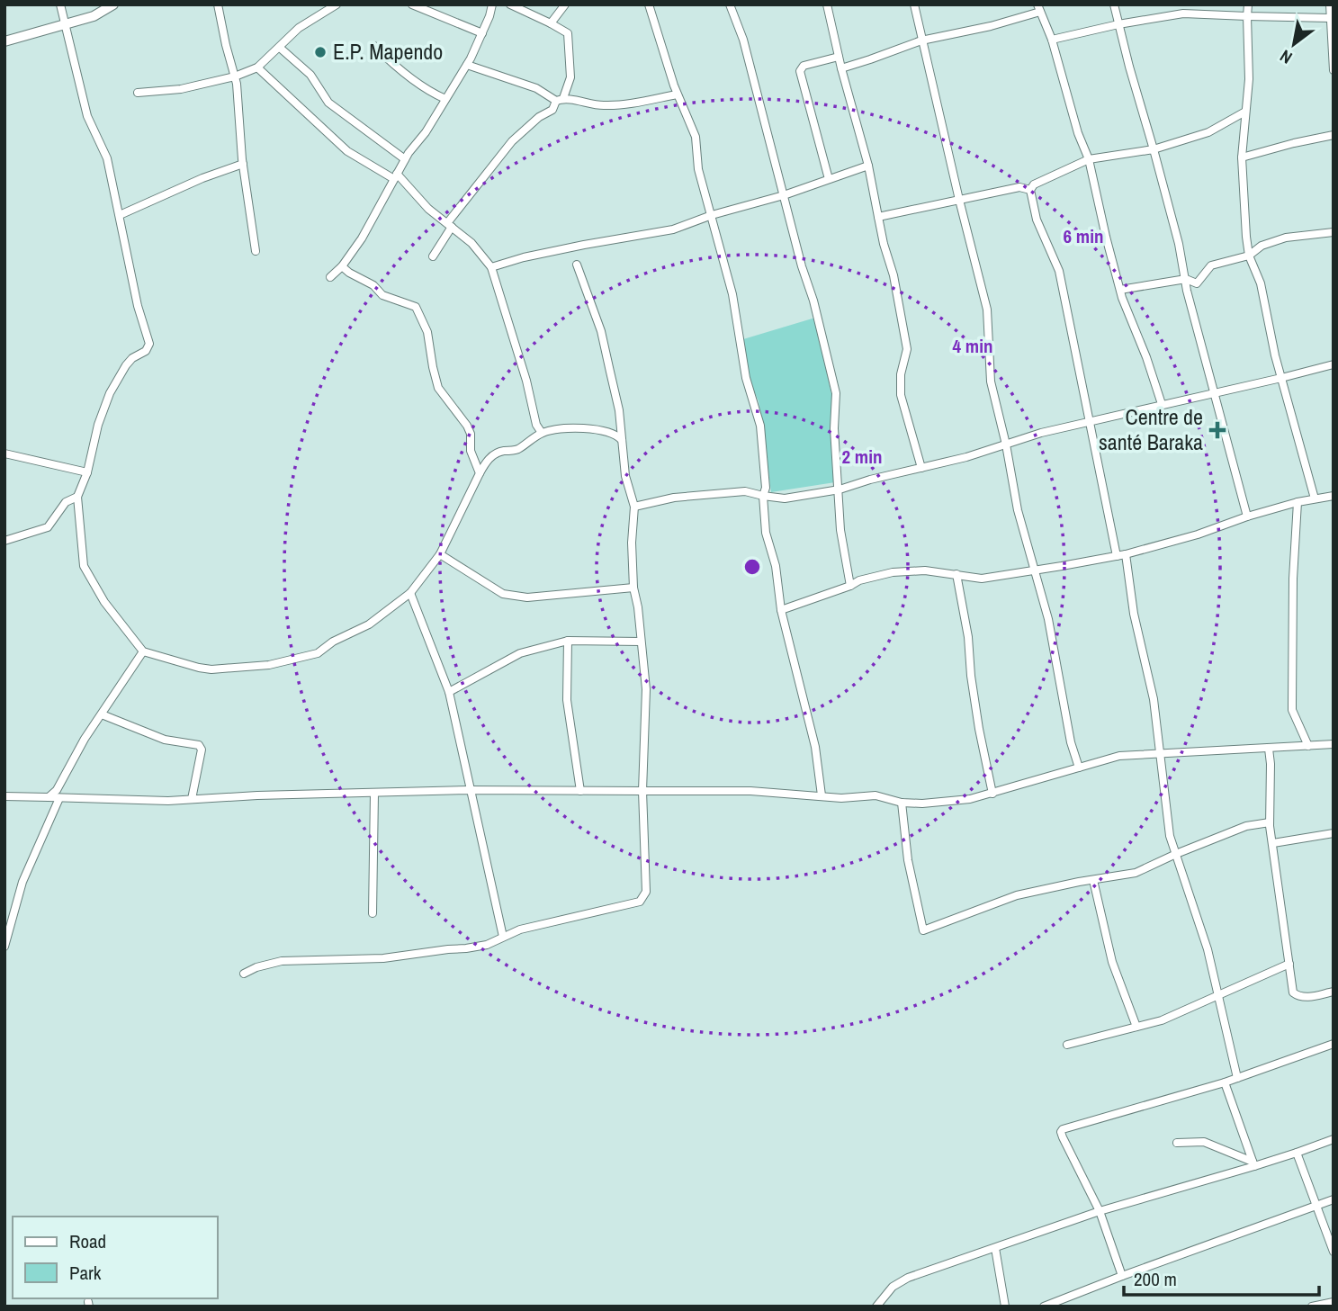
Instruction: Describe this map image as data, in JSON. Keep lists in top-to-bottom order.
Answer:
{
  "places": {
    "other": ["E.P. Mapendo"],
    "health": ["Centre de santé Baraka"]
  },
  "legend": ["Road", "Park"],
  "scale_bar": "200 m",
  "north": "bottom left",
  "rings": ["6 min", "4 min", "2 min"]
}
